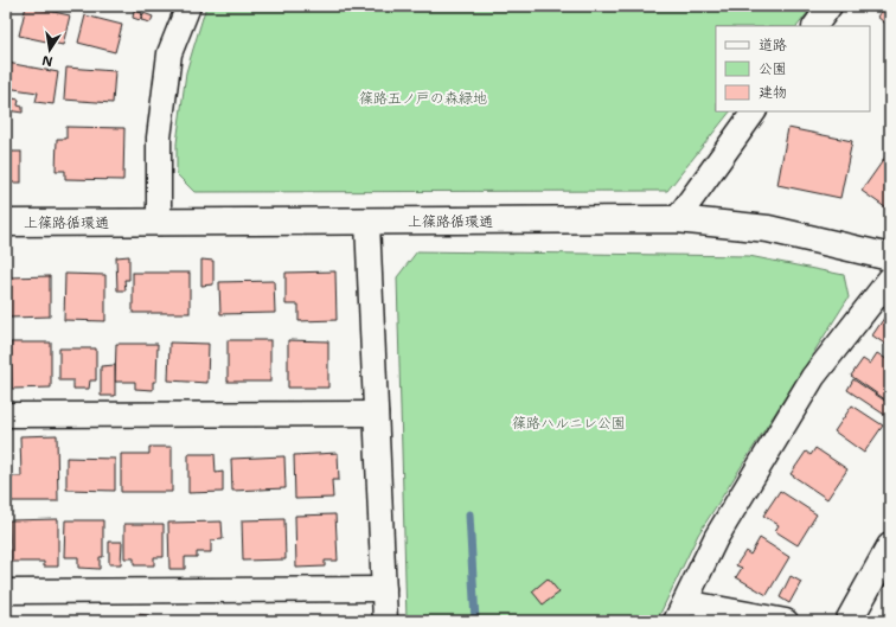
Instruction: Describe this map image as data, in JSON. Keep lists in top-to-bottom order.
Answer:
{
  "streets": {
    "street": ["上篠路循環通"]
  },
  "parks": ["篠路五ノ戸の森緑地", "篠路ハルニレ公園"],
  "legend": ["道路", "公園", "建物"],
  "north": "bottom"
}
